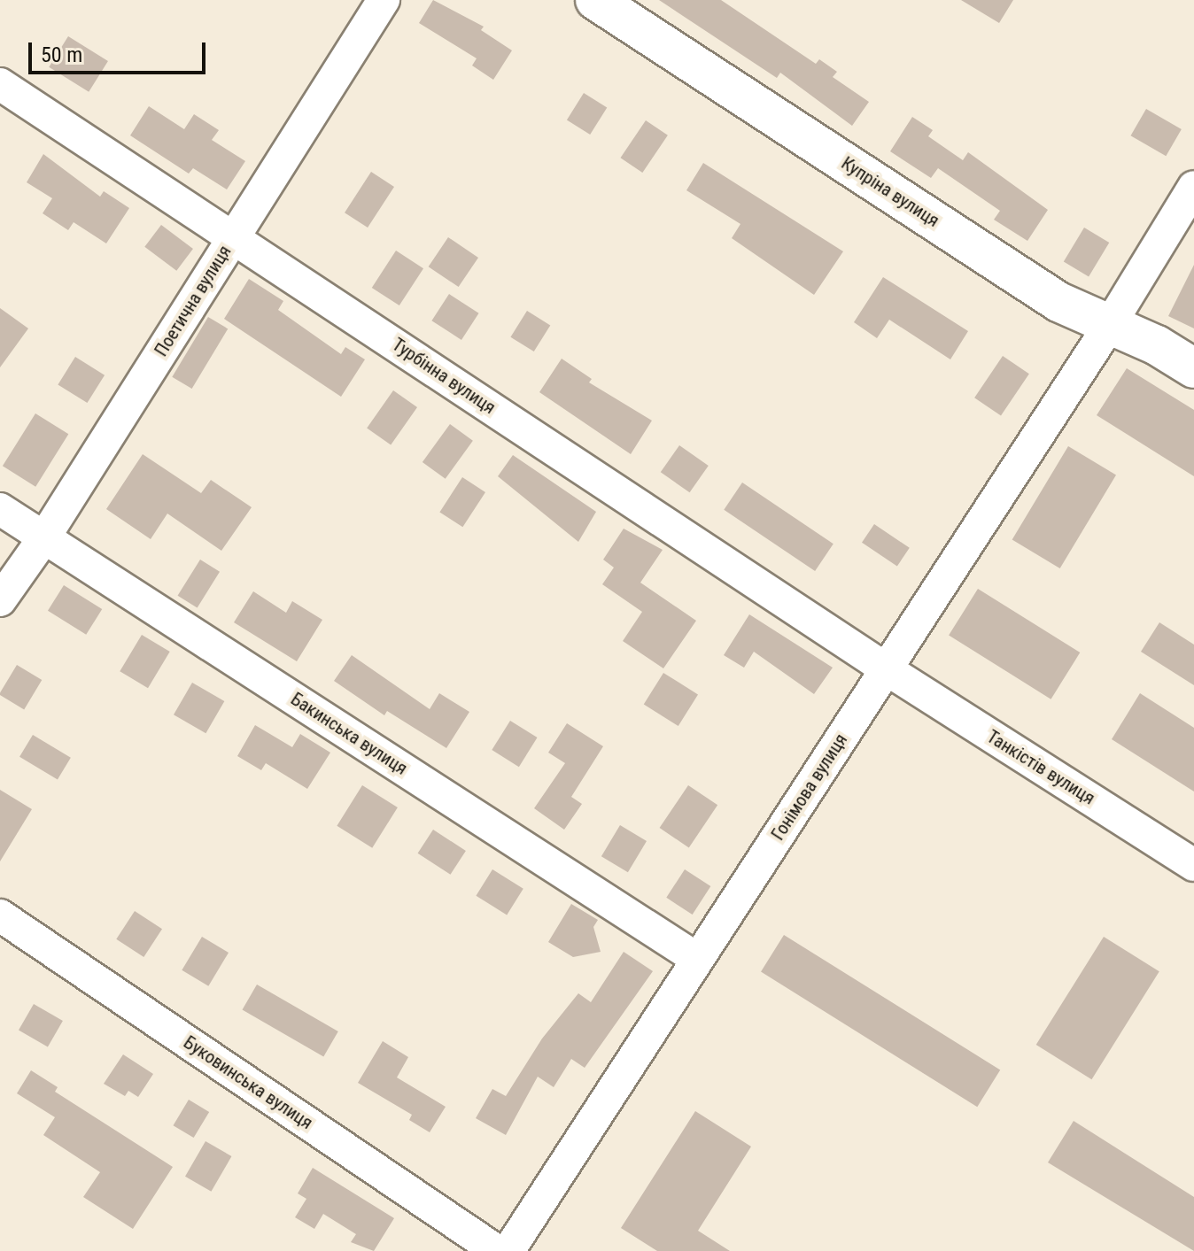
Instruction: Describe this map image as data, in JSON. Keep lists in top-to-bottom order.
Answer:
{
  "streets": {
    "main road": ["Купріна вулиця"],
    "street": [
      "Поетична вулиця",
      "Турбінна вулиця",
      "Бакинська вулиця",
      "Танкістів вулиця",
      "Гонімова вулиця",
      "Буковинська вулиця"
    ]
  },
  "crossings": [
    ["Купріна вулиця", "Гонімова вулиця"],
    ["Поетична вулиця", "Турбінна вулиця"],
    ["Поетична вулиця", "Бакинська вулиця"],
    ["Турбінна вулиця", "Танкістів вулиця"],
    ["Турбінна вулиця", "Гонімова вулиця"],
    ["Бакинська вулиця", "Гонімова вулиця"],
    ["Танкістів вулиця", "Гонімова вулиця"]
  ],
  "scale_bar": "50 m"
}
